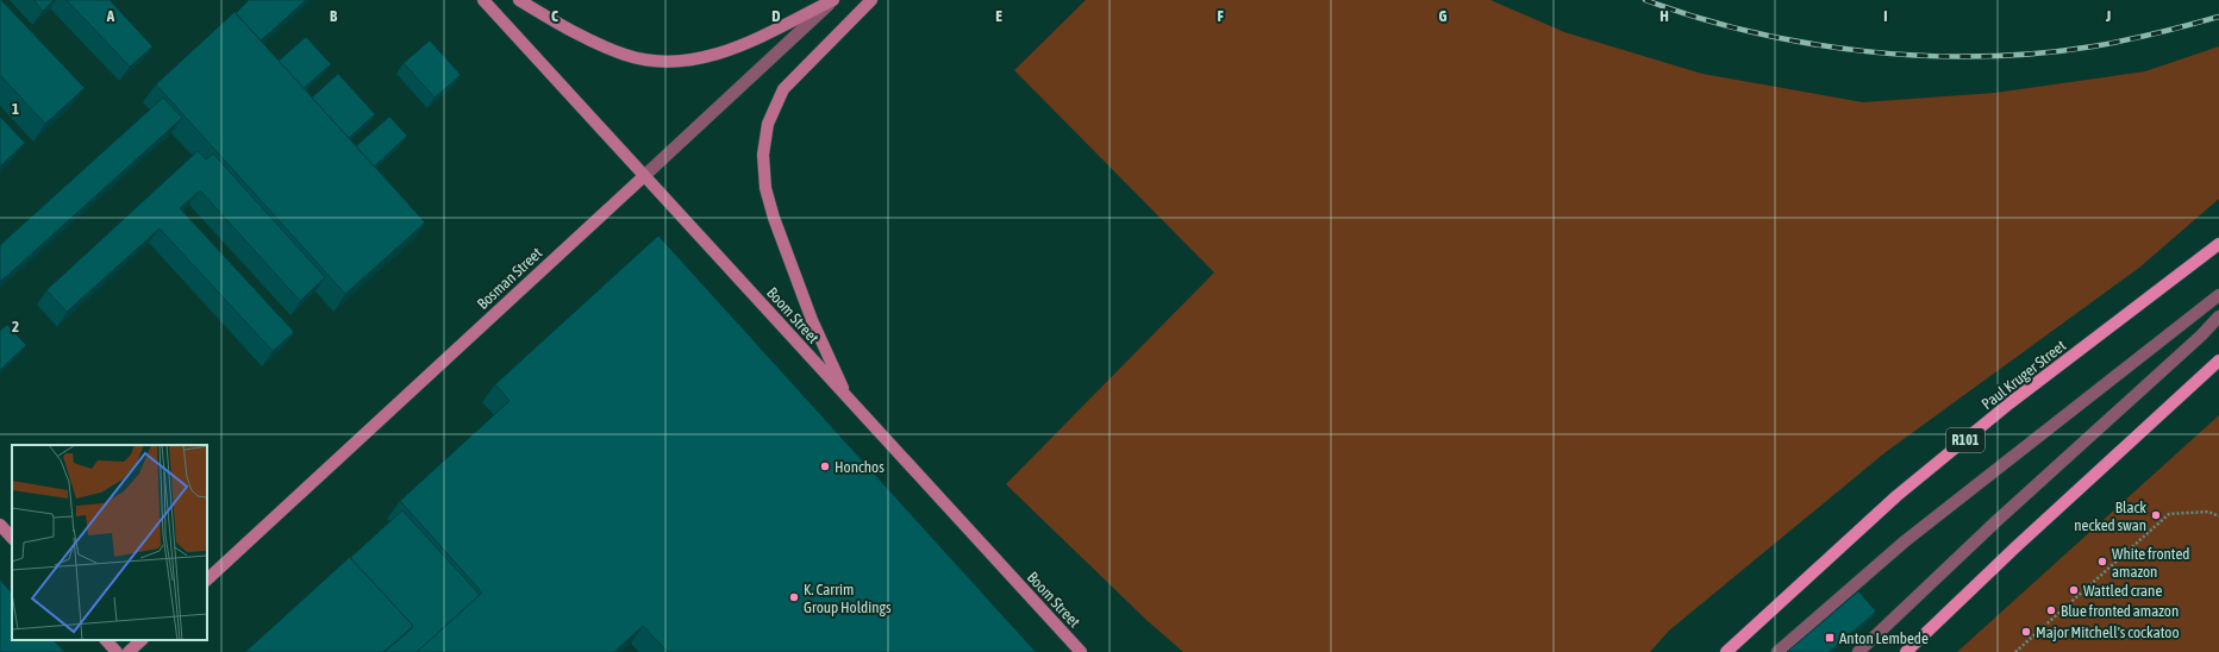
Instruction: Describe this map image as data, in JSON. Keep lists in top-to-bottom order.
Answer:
{
  "streets": {
    "main road": [
      "Bosman Street",
      "Boom Street",
      "Paul Kruger Street",
      "R101"
    ]
  },
  "crossings": [
    ["Bosman Street", "Boom Street"]
  ],
  "places": {
    "other": [
      "Honchos",
      "Black necked swan",
      "White fronted amazon",
      "Wattled crane",
      "K. Carrim Group Holdings",
      "Blue fronted amazon",
      "Major Mitchell's cockatoo"
    ],
    "transit": ["Anton Lembede"]
  },
  "grid": {
    "columns": [
      "A",
      "B",
      "C",
      "D",
      "E",
      "F",
      "G",
      "H",
      "I",
      "J"
    ],
    "rows": ["1", "2"]
  }
}
